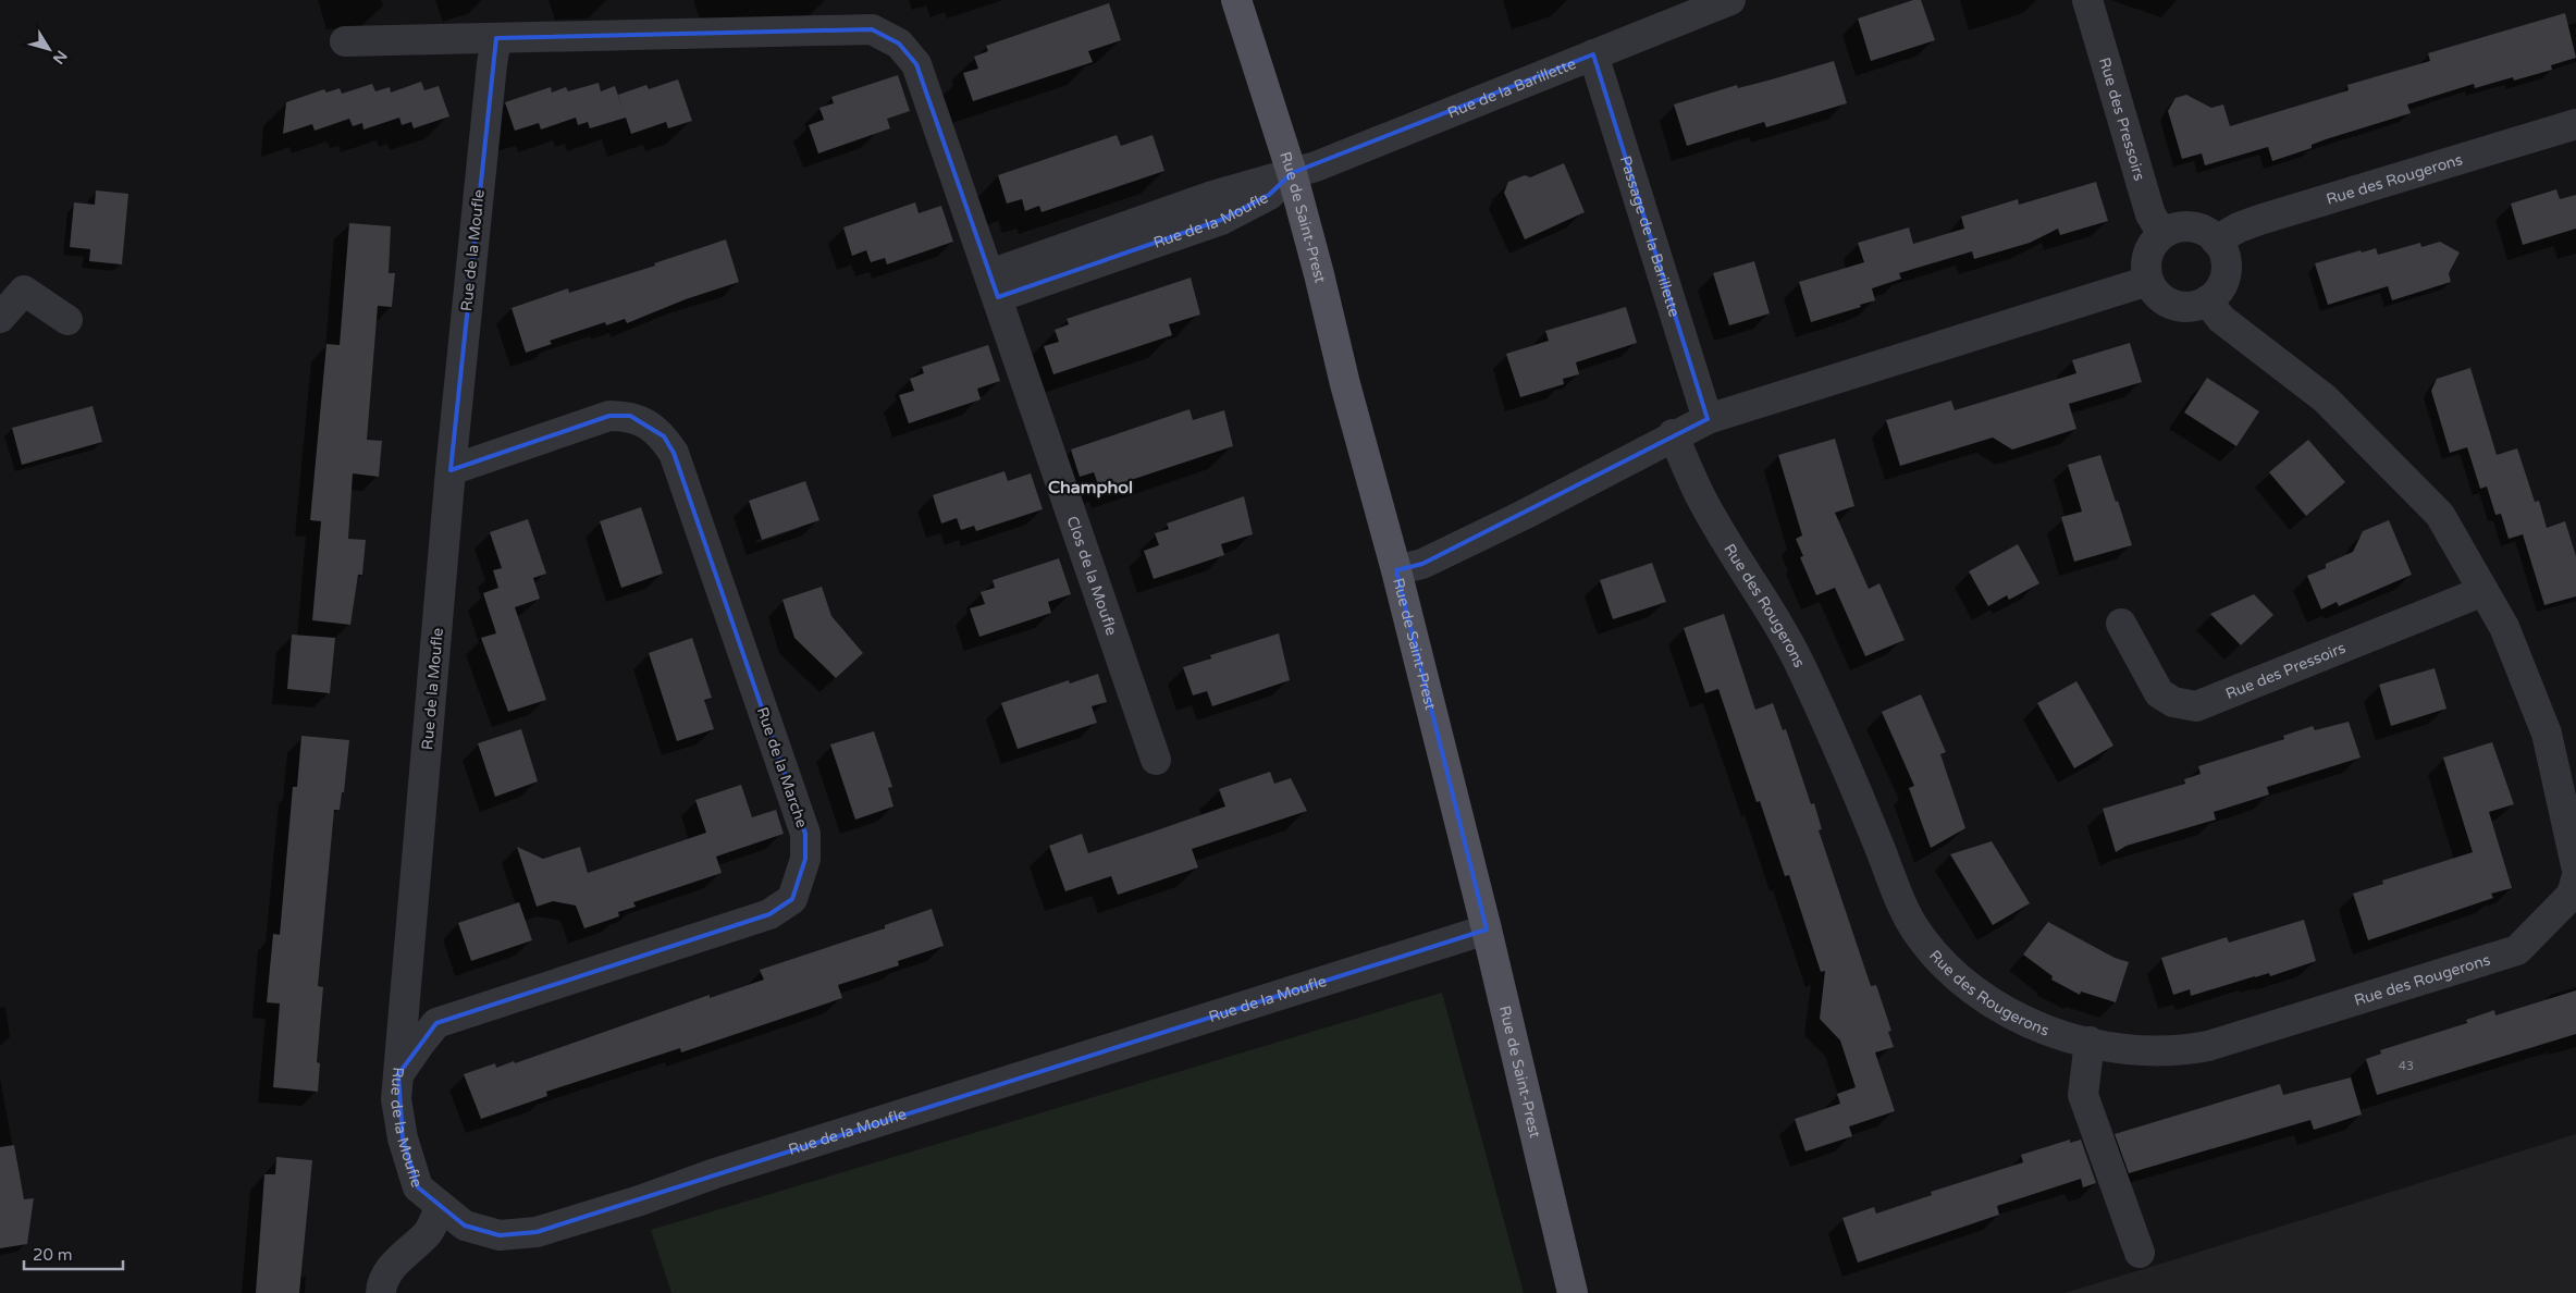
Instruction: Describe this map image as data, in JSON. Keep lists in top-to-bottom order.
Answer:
{
  "streets": {
    "main road": ["Rue de Saint-Prest"],
    "street": [
      "Rue de la Barillette",
      "Rue des Pressoirs",
      "Rue des Rougerons",
      "Rue de la Moufle",
      "Passage de la Barillette",
      "Clos de la Moufle",
      "Rue de la Marche"
    ]
  },
  "crossings": [
    ["Rue de la Barillette", "Rue de Saint-Prest"],
    ["Rue de la Barillette", "Rue de la Moufle"],
    ["Rue de la Barillette", "Passage de la Barillette"],
    ["Rue des Pressoirs", "Rue des Rougerons"],
    ["Rue de Saint-Prest", "Rue de la Moufle"],
    ["Rue de la Moufle", "Clos de la Moufle"],
    ["Rue de la Moufle", "Rue de la Marche"]
  ],
  "districts": ["Champhol"],
  "house_numbers": ["43"],
  "scale_bar": "20 m",
  "north": "bottom right"
}
